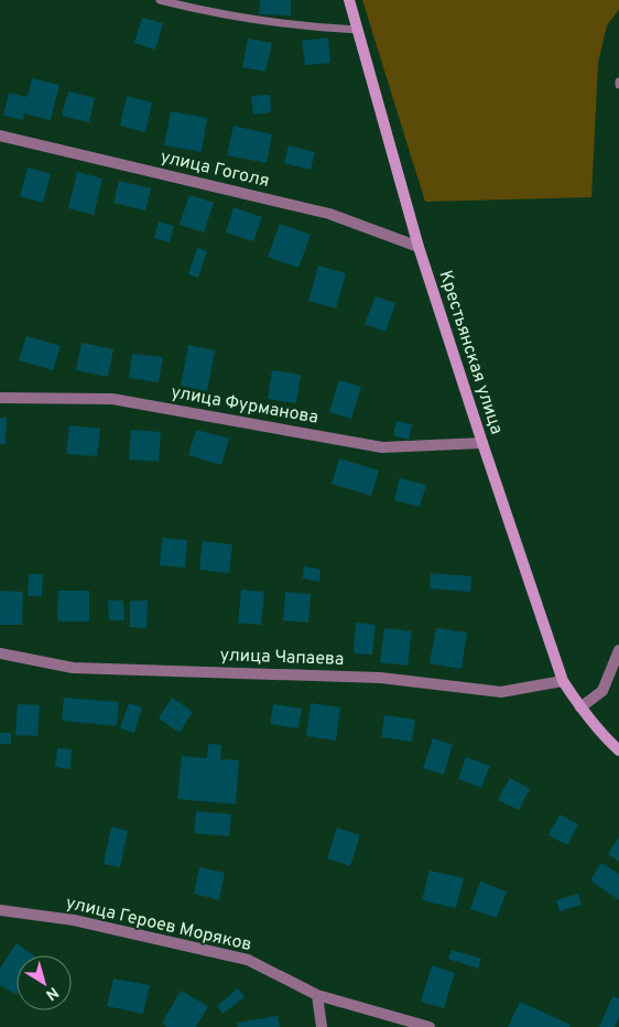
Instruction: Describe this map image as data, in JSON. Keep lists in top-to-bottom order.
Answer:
{
  "streets": {
    "main road": ["Крестьянская улица"],
    "street": [
      "улица Гоголя",
      "улица Фурманова",
      "улица Чапаева",
      "улица Героев Моряков"
    ]
  },
  "crossings": [
    ["улица Гоголя", "Крестьянская улица"],
    ["Крестьянская улица", "улица Фурманова"],
    ["Крестьянская улица", "улица Чапаева"]
  ],
  "north": "bottom right"
}
